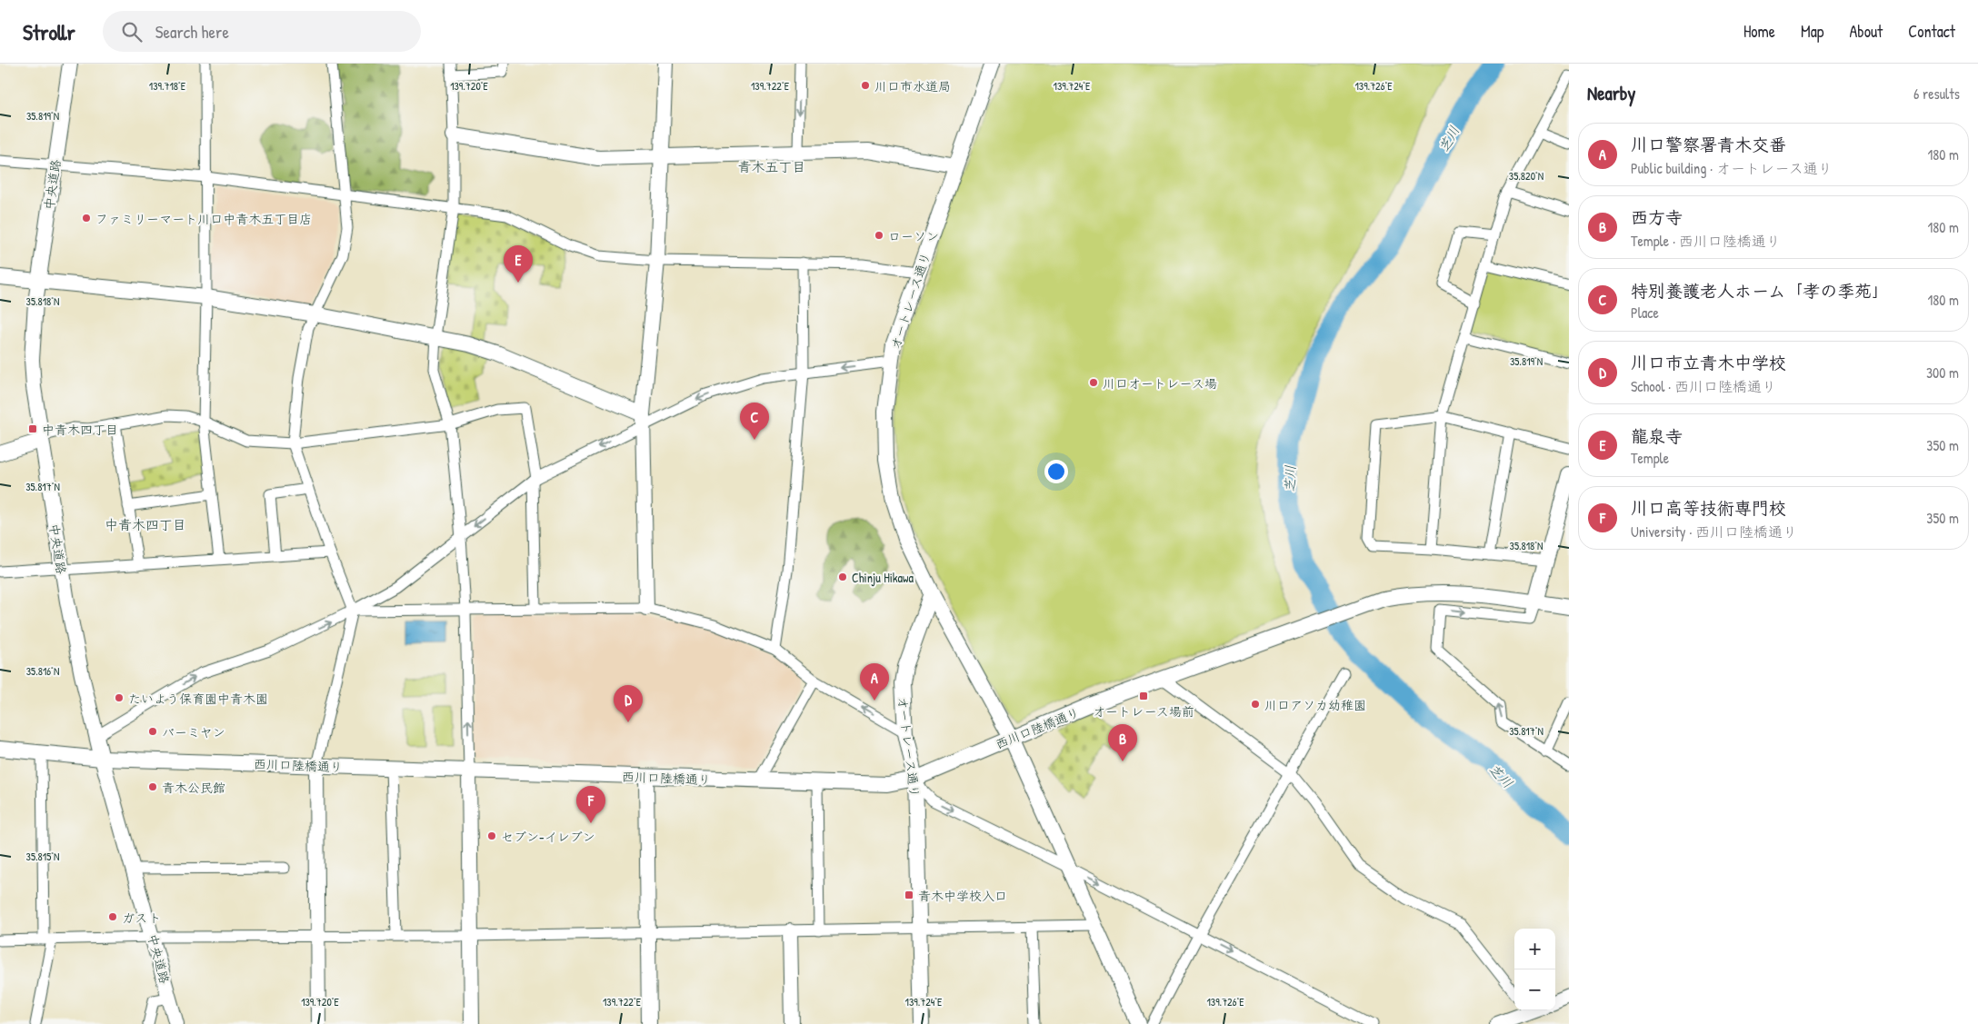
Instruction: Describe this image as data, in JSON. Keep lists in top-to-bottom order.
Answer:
{
  "streets": {
    "street": ["中央道路", "オートレース通り", "西川口陸橋通り"]
  },
  "crossings": [
    ["中央道路", "西川口陸橋通り"],
    ["オートレース通り", "西川口陸橋通り"]
  ],
  "districts": ["青木五丁目", "中青木四丁目"],
  "water": ["芝川"],
  "places": {
    "other": [
      "川口市水道局",
      "ファミリーマート川口中青木五丁目店",
      "ローソン",
      "川口オートレース場",
      "Chinju Hikawa",
      "たいよう保育園中青木園",
      "川口アソカ幼稚園",
      "バーミヤン",
      "青木公民館",
      "セブン-イレブン",
      "ガスト"
    ],
    "transit": ["中青木四丁目", "オートレース場前", "青木中学校入口"]
  },
  "page": {
    "header": "Strollr",
    "search": "Search here",
    "nav": [
      "Home",
      "Map",
      "About",
      "Contact"
    ],
    "heading": ["Nearby", "6 results"],
    "list": [
      {
        "mark": "A",
        "name": "川口警察署青木交番",
        "note": "Public building · オートレース通り",
        "value": "180 m"
      },
      {
        "mark": "B",
        "name": "西方寺",
        "note": "Temple · 西川口陸橋通り",
        "value": "180 m"
      },
      {
        "mark": "C",
        "name": "特別養護老人ホーム「孝の季苑」",
        "note": "Place",
        "value": "180 m"
      },
      {
        "mark": "D",
        "name": "川口市立青木中学校",
        "note": "School · 西川口陸橋通り",
        "value": "300 m"
      },
      {
        "mark": "E",
        "name": "龍泉寺",
        "note": "Temple",
        "value": "350 m"
      },
      {
        "mark": "F",
        "name": "川口高等技術専門校",
        "note": "University · 西川口陸橋通り",
        "value": "350 m"
      }
    ],
    "pins": [
      "E",
      "C",
      "A",
      "D",
      "B",
      "F"
    ],
    "map_buttons": ["+", "−"]
  },
  "coordinates": [
    "139.718°E",
    "139.720°E",
    "139.722°E",
    "139.724°E",
    "139.726°E",
    "35.819°N",
    "35.820°N",
    "35.818°N",
    "35.817°N",
    "35.816°N",
    "35.815°N"
  ]
}
